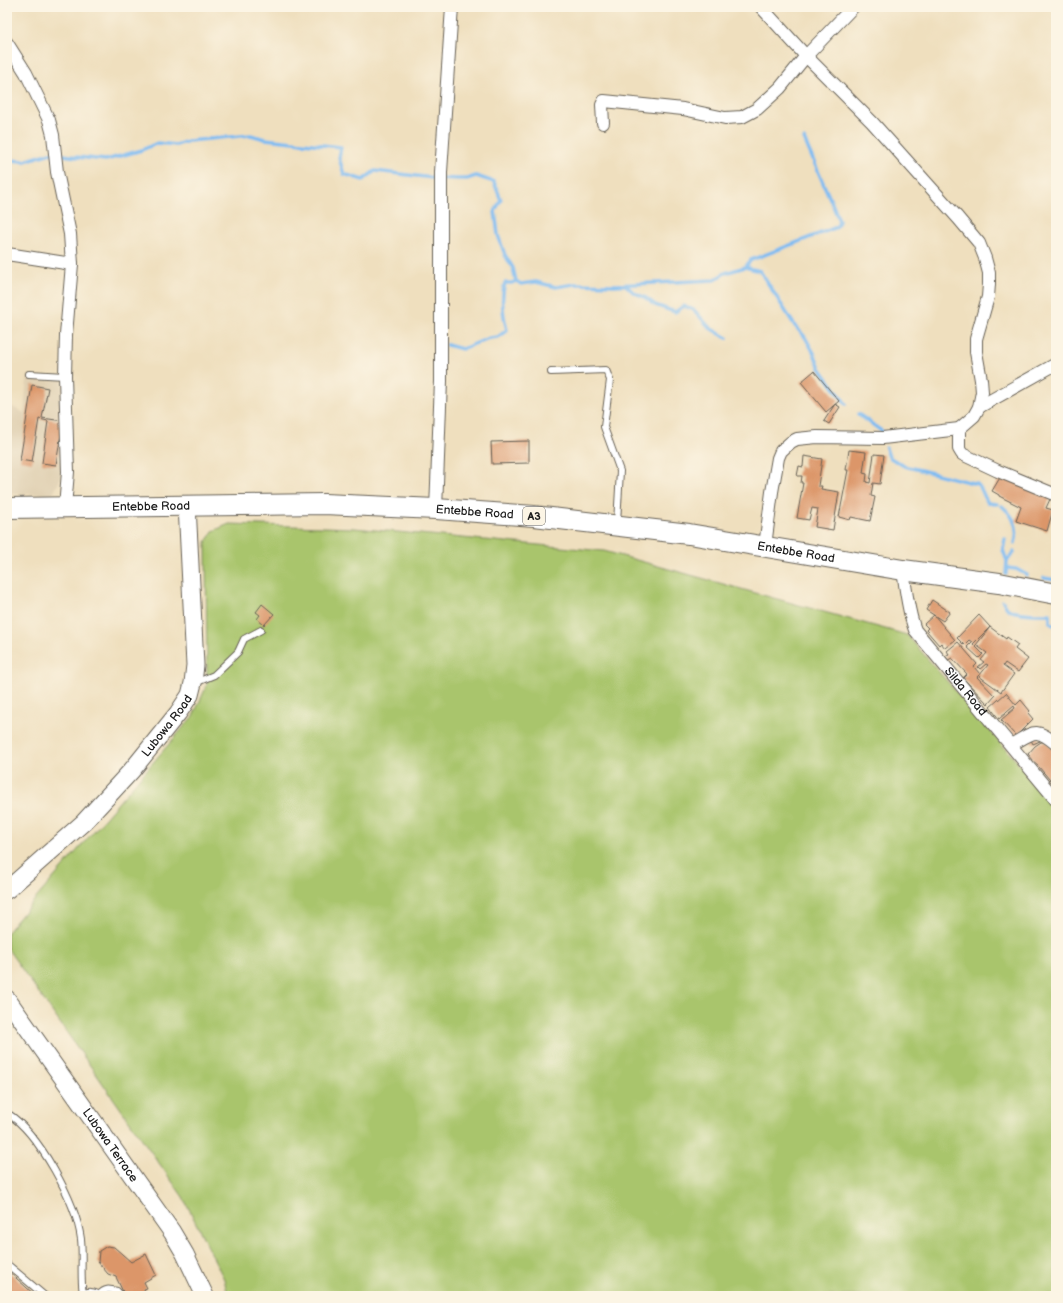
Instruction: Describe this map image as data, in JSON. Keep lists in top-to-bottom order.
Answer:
{
  "streets": {
    "main road": ["Entebbe Road", "A3"],
    "street": ["Silda Road", "Lubowa Road", "Lubowa Terrace"]
  },
  "crossings": [
    ["Entebbe Road", "Silda Road"],
    ["Entebbe Road", "Lubowa Road"]
  ]
}
